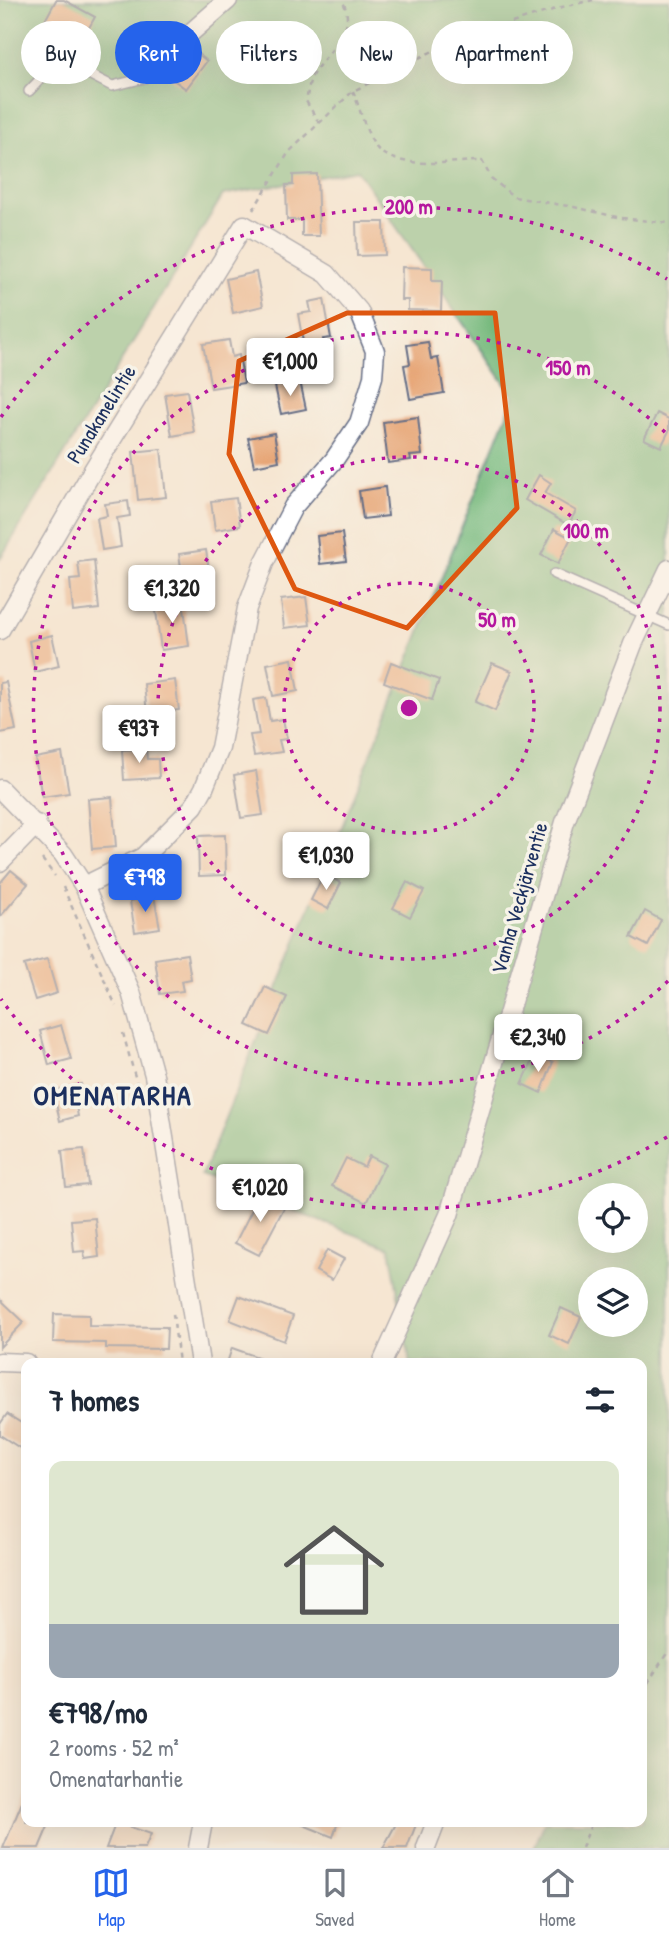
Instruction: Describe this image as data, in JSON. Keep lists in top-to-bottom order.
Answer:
{
  "streets": {
    "street": ["Punakanelintie", "Vanha Veckjärventie"]
  },
  "districts": ["OMENATARHA"],
  "page": {
    "chip": [
      "Buy",
      "Rent",
      "Filters",
      "New",
      "Apartment"
    ],
    "price": [
      "€1,000",
      "€1,320",
      "€937",
      "€1,030",
      "€798",
      "€2,340",
      "€1,020"
    ],
    "heading": "7 homes",
    "list": [
      {
        "name": "€798/mo",
        "note": "2 rooms · 52 m² · Omenatarhantie"
      }
    ],
    "tabs": ["Map", "Saved", "Home"]
  },
  "rings": [
    "200 m",
    "150 m",
    "100 m",
    "50 m"
  ]
}
